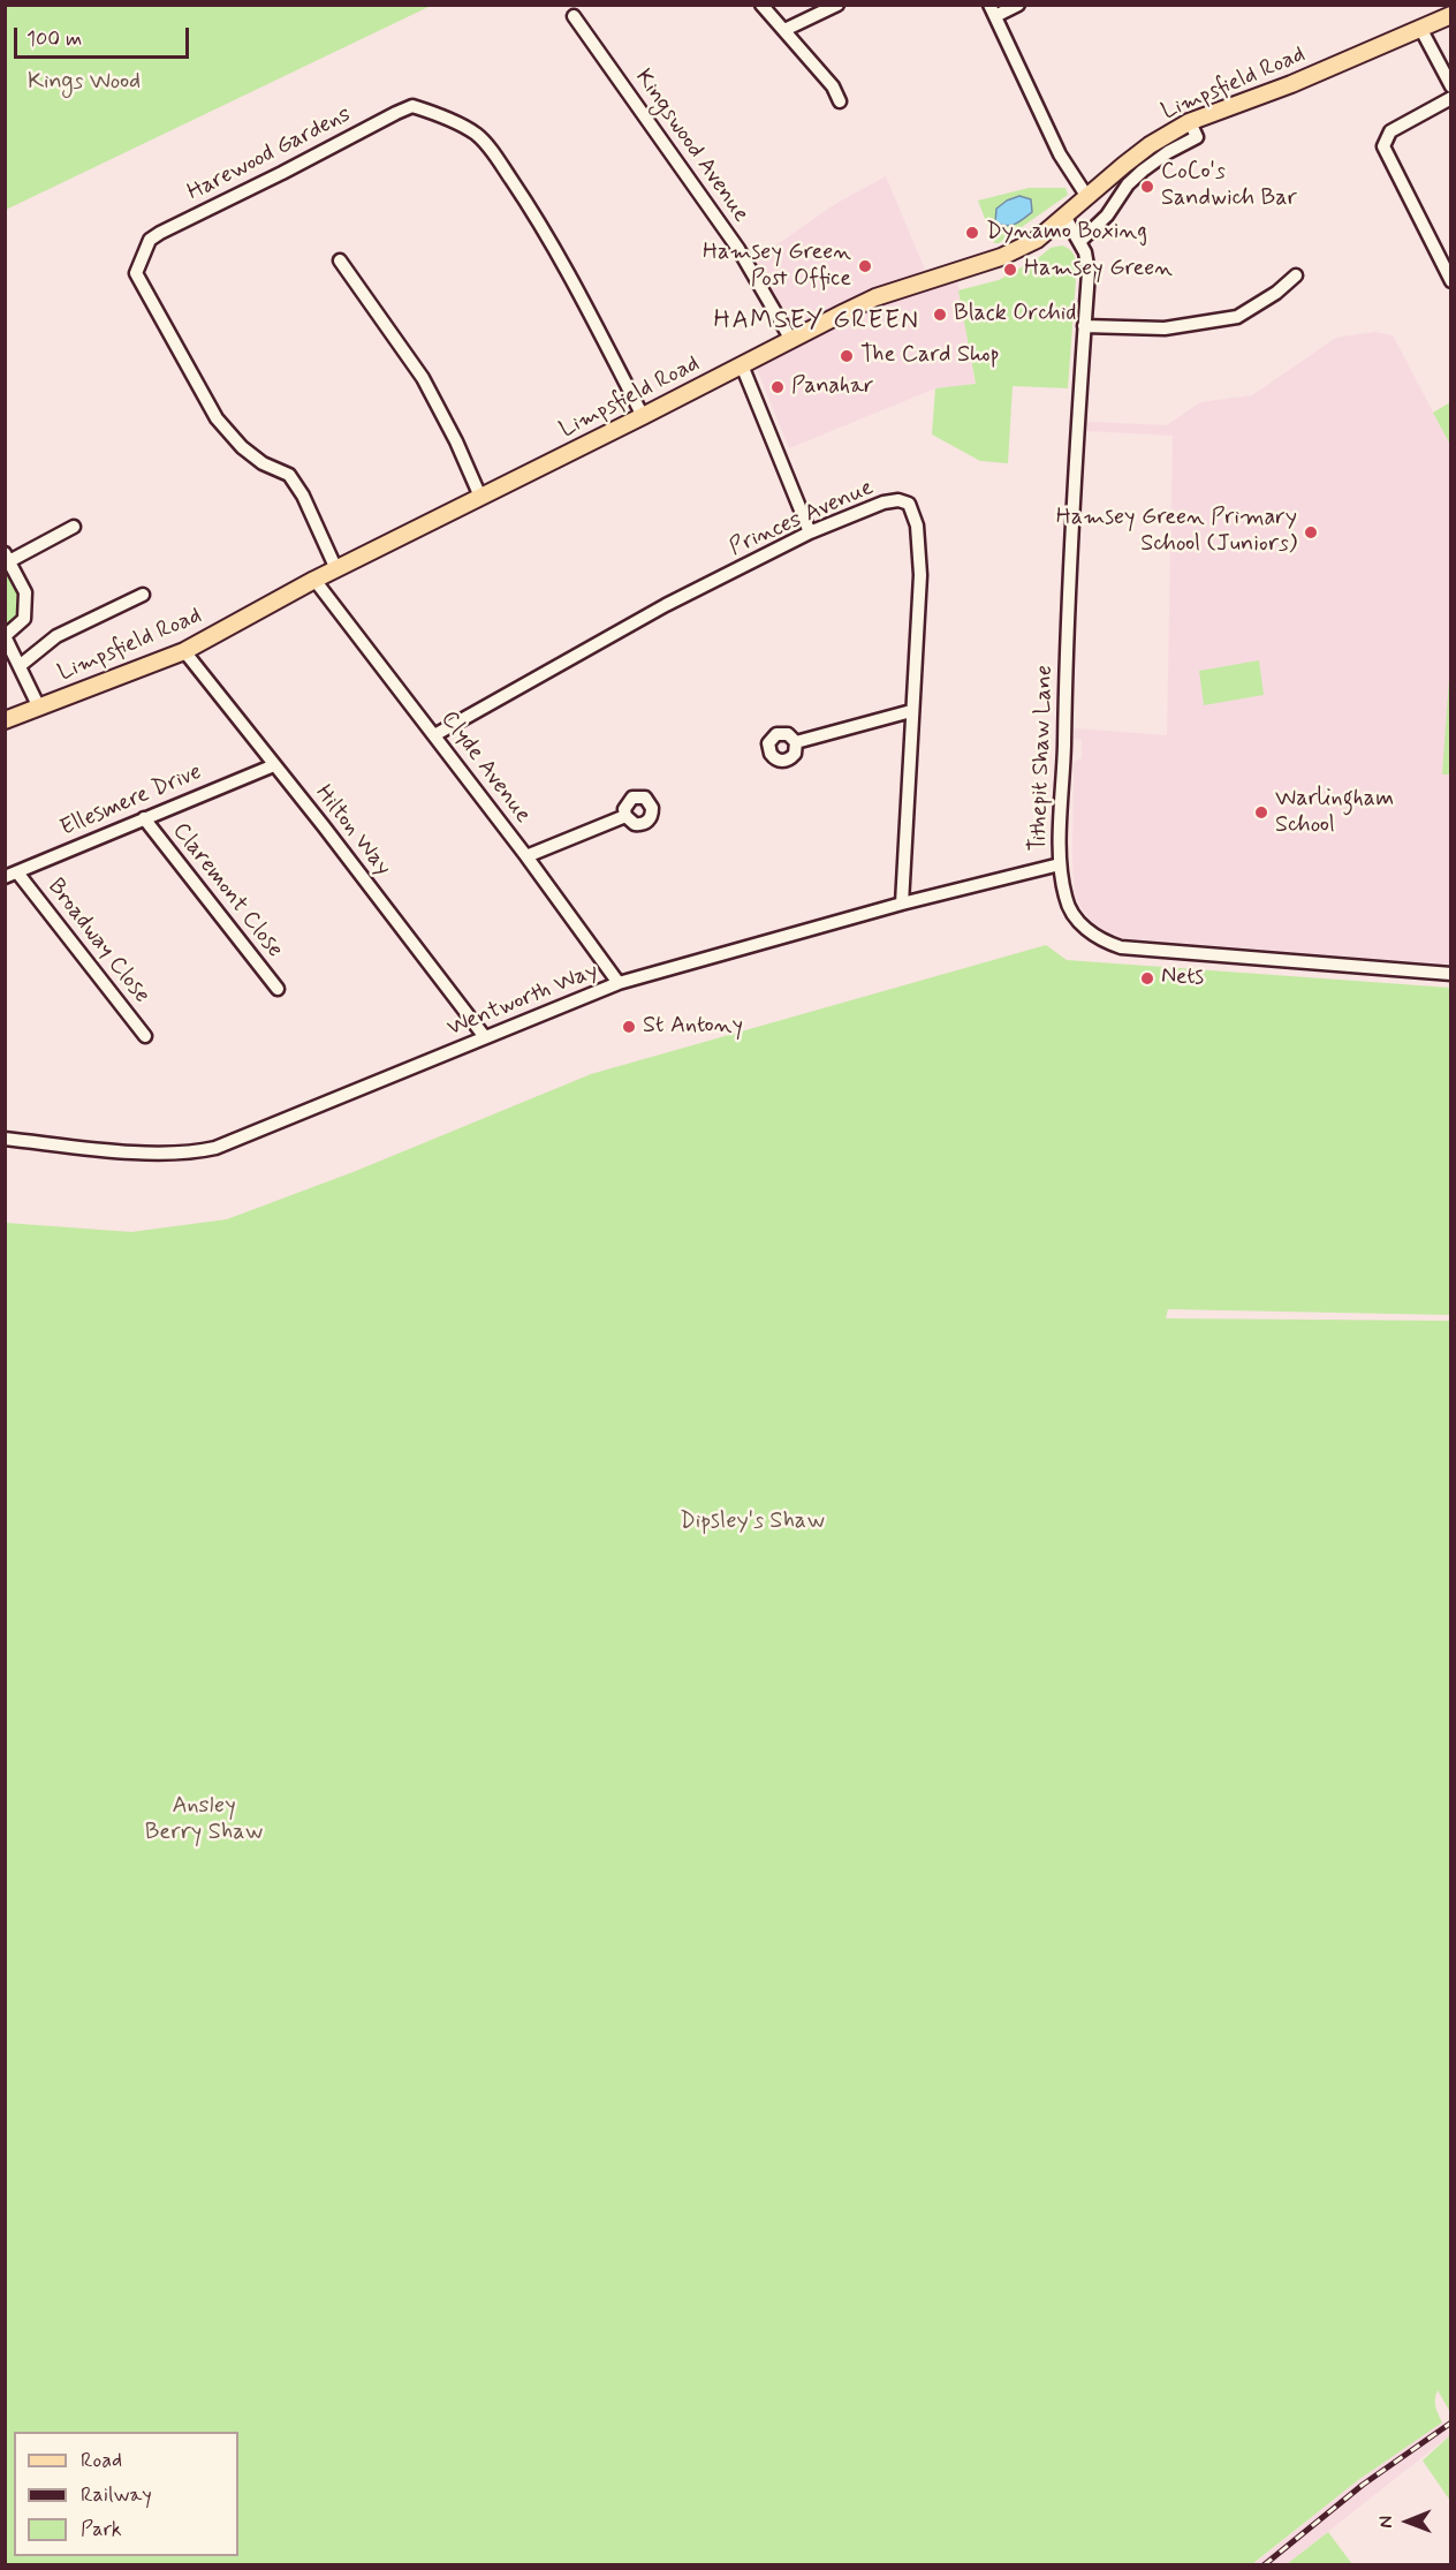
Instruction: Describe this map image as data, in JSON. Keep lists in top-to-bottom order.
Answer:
{
  "streets": {
    "main road": ["Limpsfield Road"],
    "street": [
      "Kingswood Avenue",
      "Harewood Gardens",
      "Princes Avenue",
      "Tithepit Shaw Lane",
      "Clyde Avenue",
      "Ellesmere Drive",
      "Hilton Way",
      "Claremont Close",
      "Broadway Close",
      "Wentworth Way"
    ]
  },
  "crossings": [
    ["Limpsfield Road", "Kingswood Avenue"],
    ["Limpsfield Road", "Harewood Gardens"],
    ["Limpsfield Road", "Tithepit Shaw Lane"],
    ["Limpsfield Road", "Clyde Avenue"],
    ["Limpsfield Road", "Hilton Way"],
    ["Princes Avenue", "Clyde Avenue"],
    ["Princes Avenue", "Wentworth Way"],
    ["Tithepit Shaw Lane", "Wentworth Way"],
    ["Clyde Avenue", "Wentworth Way"],
    ["Ellesmere Drive", "Hilton Way"],
    ["Ellesmere Drive", "Claremont Close"],
    ["Ellesmere Drive", "Broadway Close"],
    ["Hilton Way", "Wentworth Way"]
  ],
  "districts": ["HAMSEY GREEN"],
  "parks": ["Kings Wood", "Dipsley's Shaw", "Ansley Berry Shaw"],
  "places": [
    "CoCo's Sandwich Bar",
    "Dynamo Boxing",
    "Hamsey Green Post Office",
    "Hamsey Green",
    "Black Orchid",
    "The Card Shop",
    "Panahar",
    "Hamsey Green Primary School (Juniors)",
    "Warlingham School",
    "Nets",
    "St Antony"
  ],
  "legend": ["Road", "Railway", "Park"],
  "scale_bar": "100 m",
  "north": "left"
}
